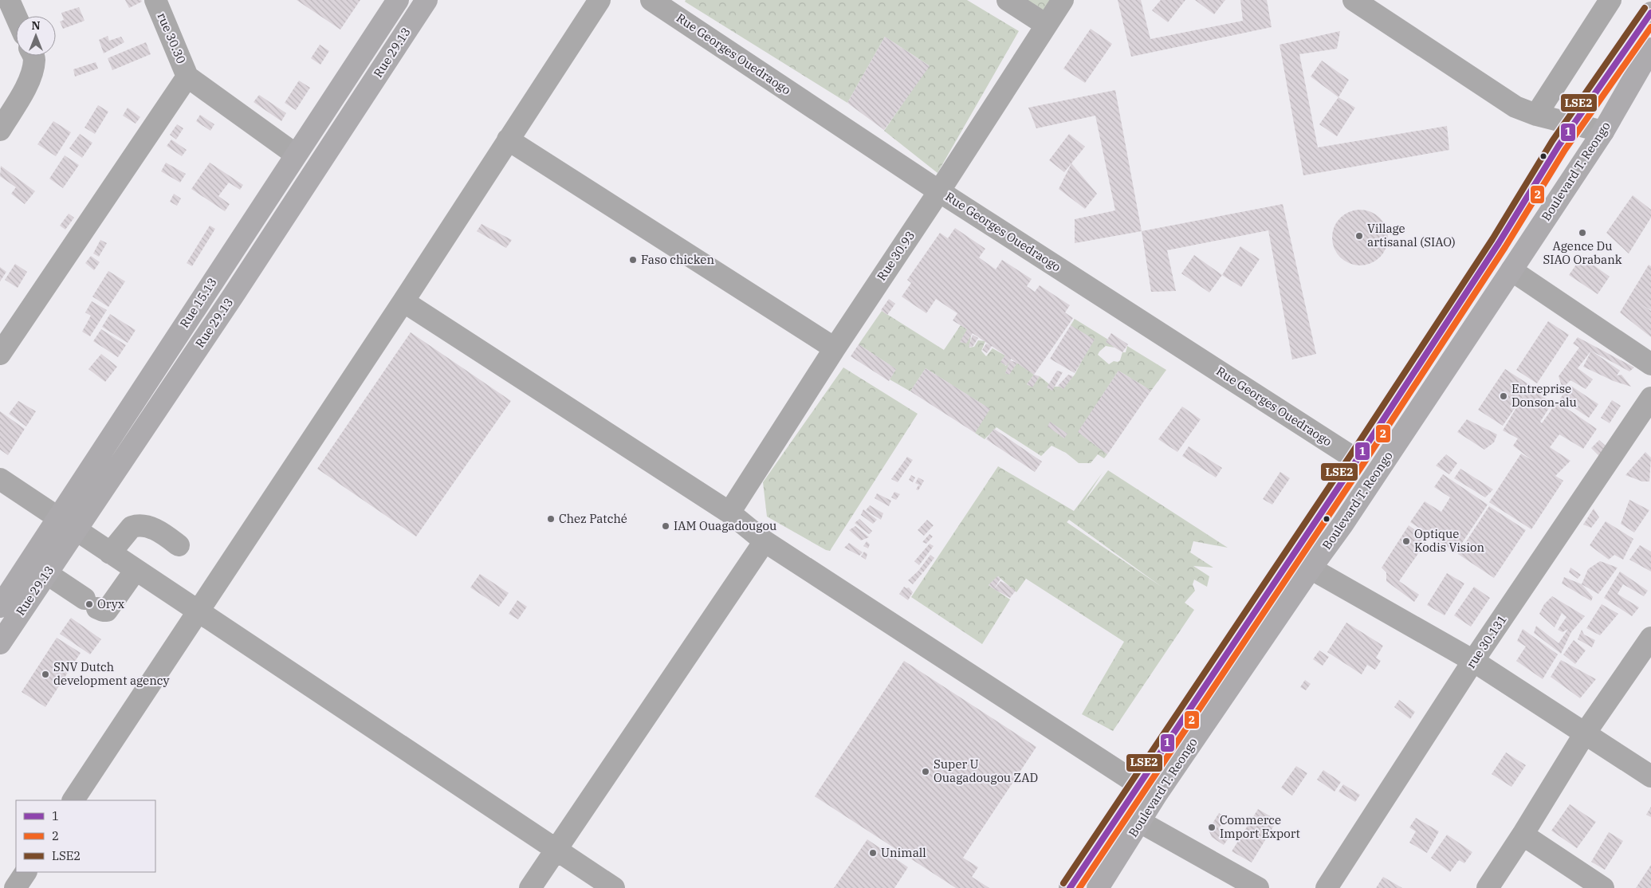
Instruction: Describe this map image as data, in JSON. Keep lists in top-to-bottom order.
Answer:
{
  "streets": {
    "main road": ["Rue 29.13", "Boulevard T. Reongo", "Rue 15.13"],
    "street": [
      "rue 30.30",
      "Rue Georges Ouedraogo",
      "Rue 30.93",
      "rue 30.131"
    ]
  },
  "crossings": [
    ["Rue 29.13", "Rue 15.13"],
    ["Rue Georges Ouedraogo", "Boulevard T. Reongo"],
    ["Rue Georges Ouedraogo", "Rue 30.93"]
  ],
  "places": [
    "Agence Du SIAO Orabank",
    "Village artisanal (SIAO)",
    "Faso chicken",
    "Entreprise Donson-alu",
    "Chez Patché",
    "IAM Ouagadougou",
    "Optique Kodis Vision",
    "Oryx",
    "SNV Dutch development agency",
    "Super U Ouagadougou ZAD",
    "Commerce Import Export",
    "Unimall"
  ],
  "lines": ["transit line LSE2", "transit line 1", "transit line 2"],
  "legend": ["1", "2", "LSE2"],
  "north": "top"
}
